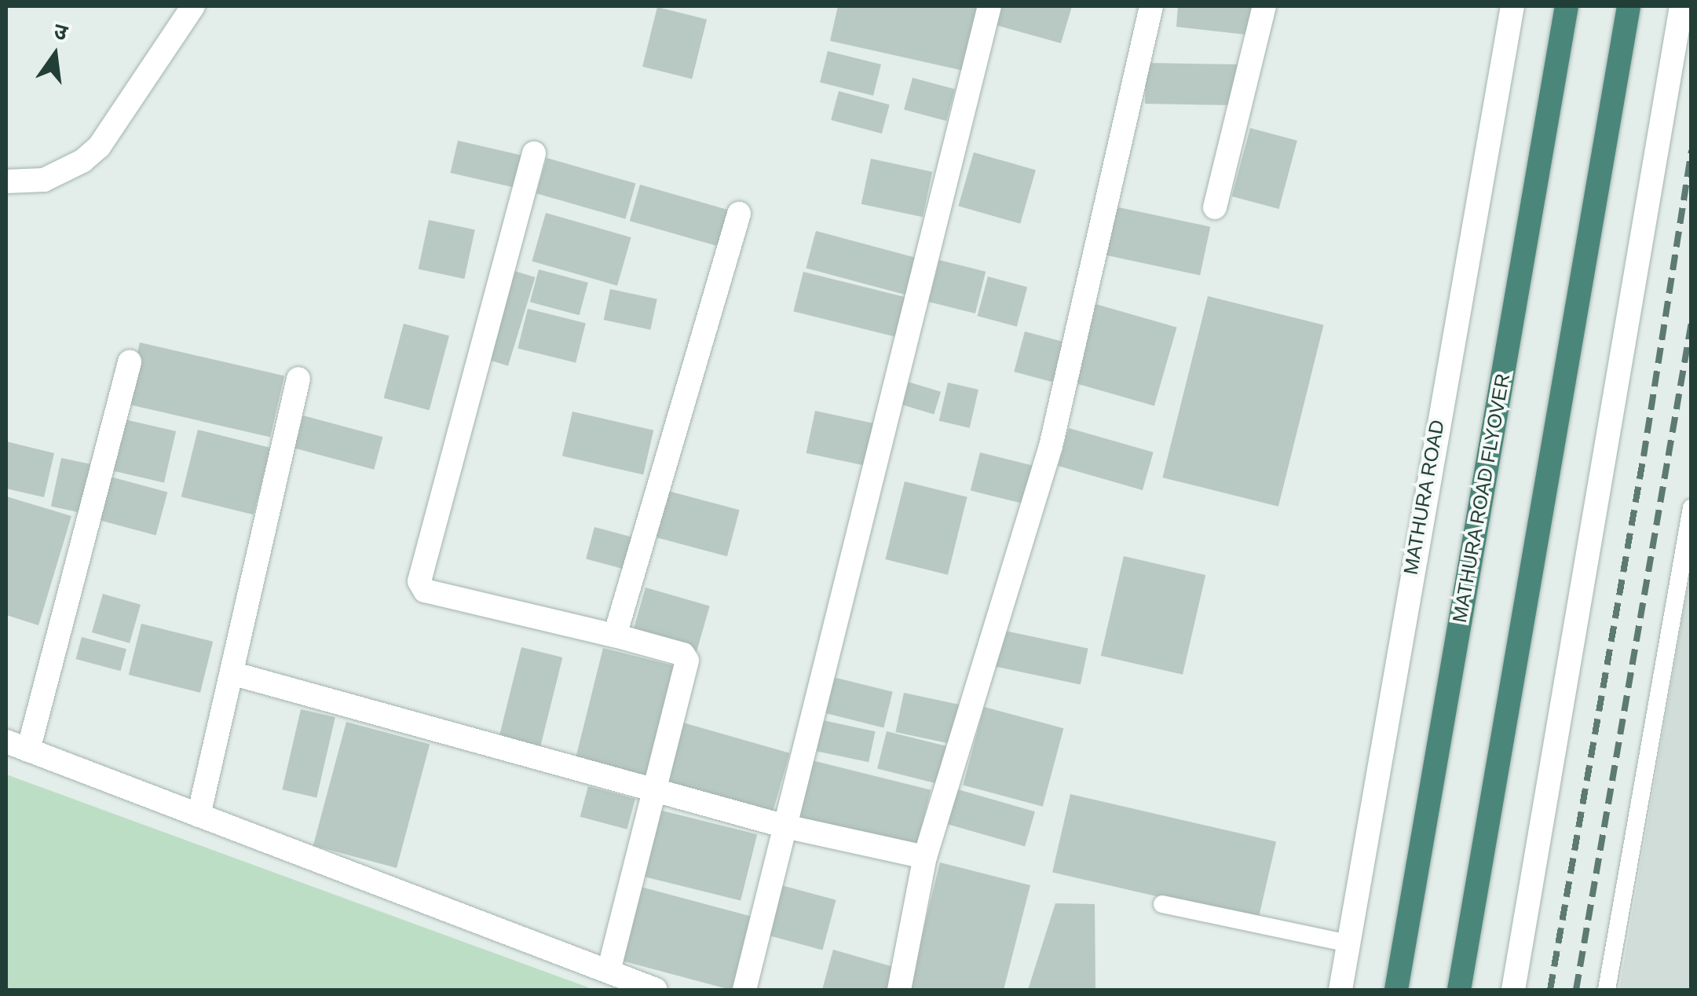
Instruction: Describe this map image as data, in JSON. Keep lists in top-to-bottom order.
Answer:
{
  "streets": {
    "highway": ["MATHURA ROAD FLYOVER"],
    "street": ["MATHURA ROAD"]
  },
  "north": "top"
}
